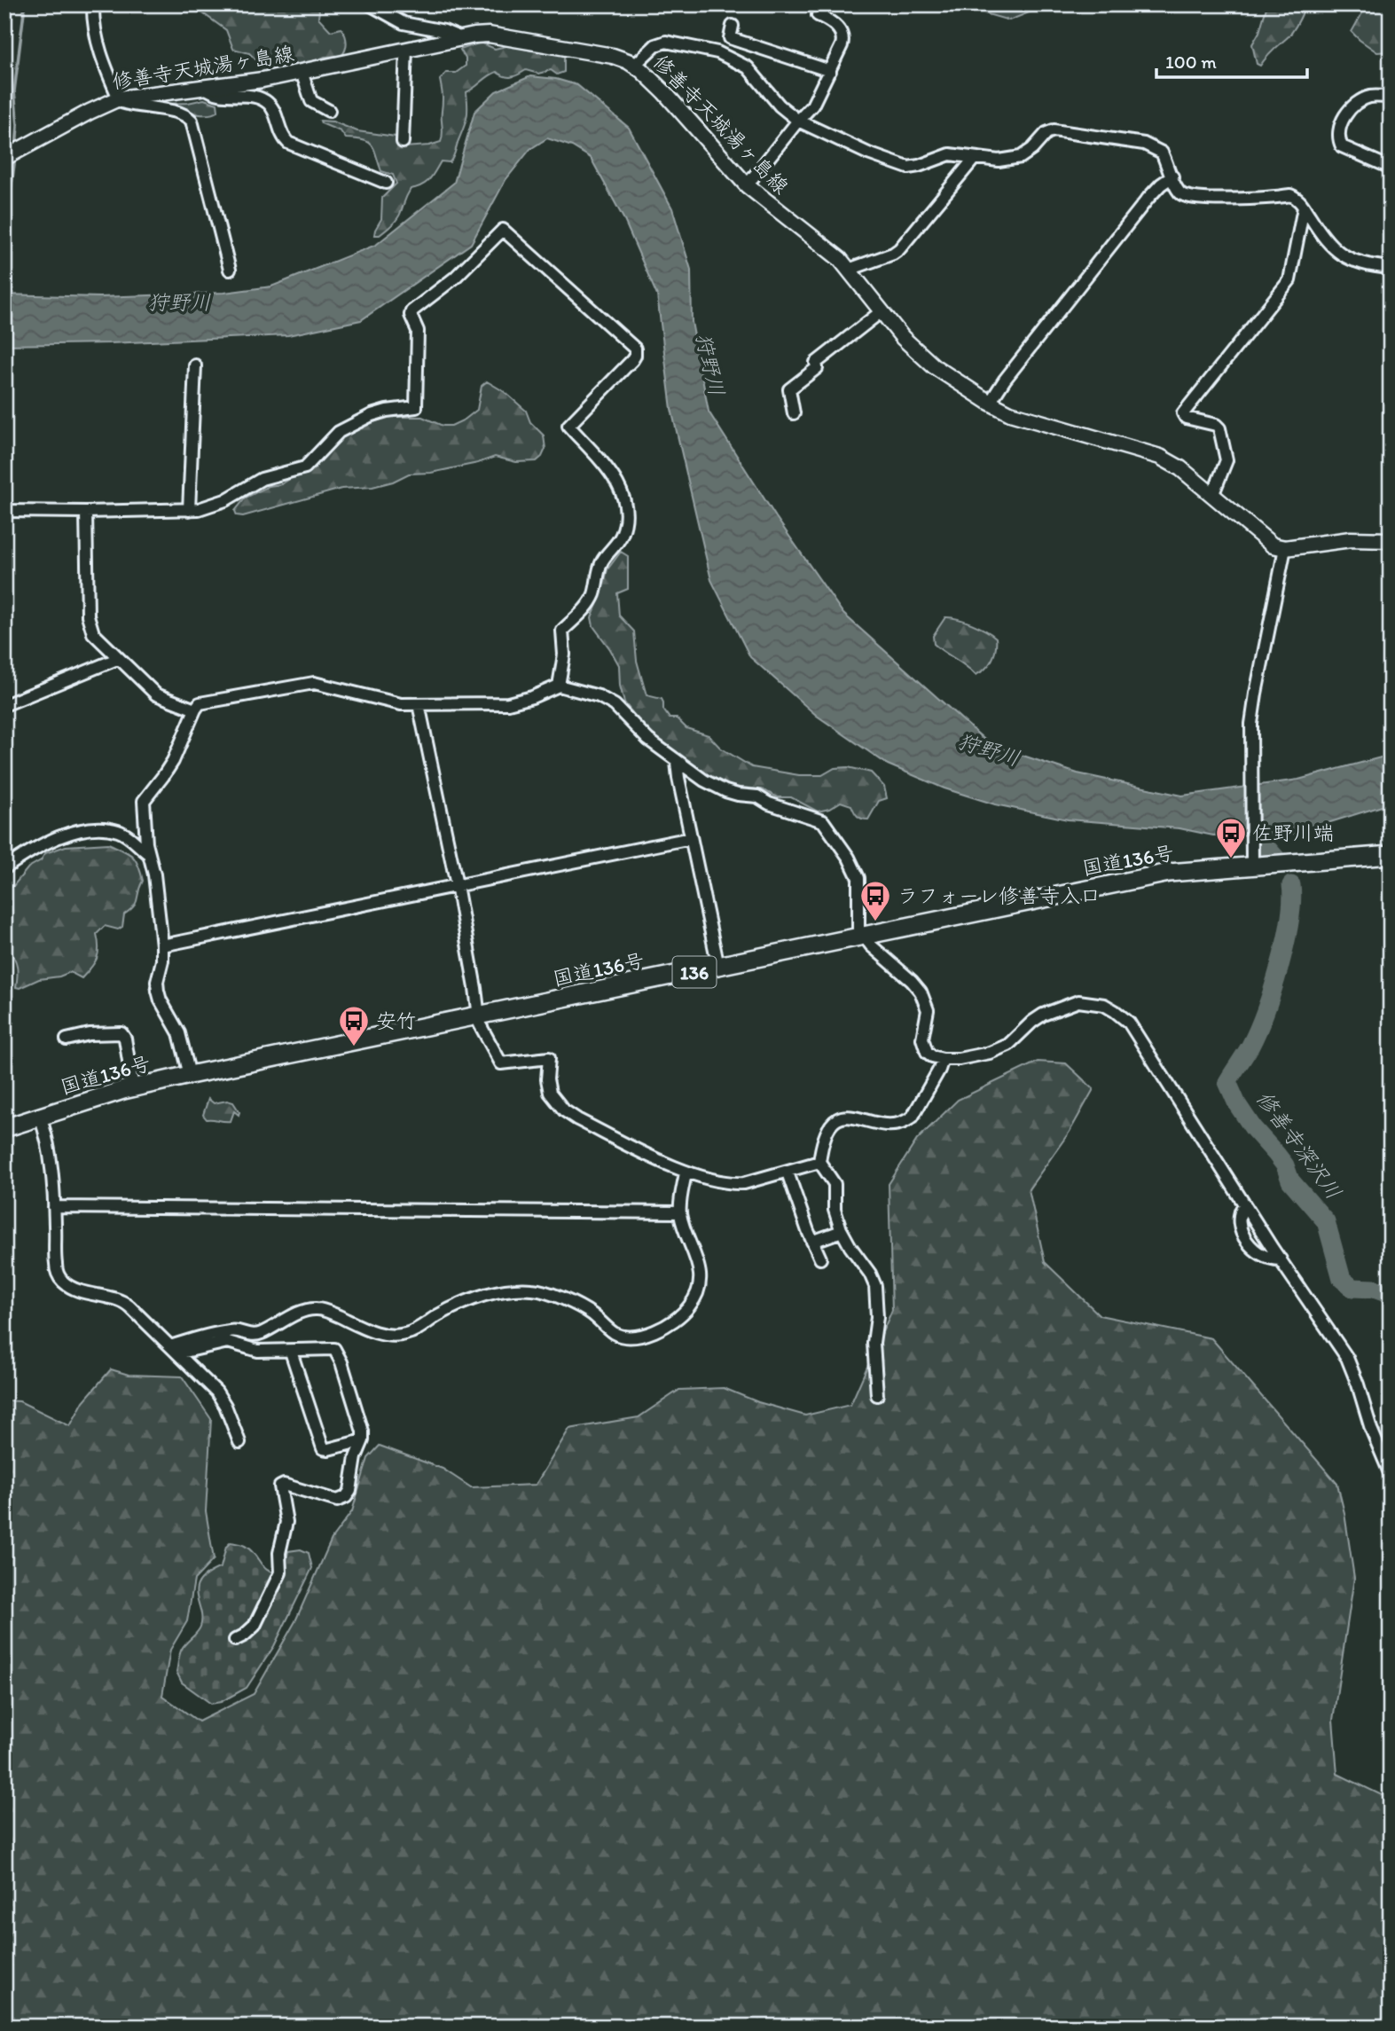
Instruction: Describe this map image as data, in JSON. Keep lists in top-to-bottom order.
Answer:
{
  "streets": {
    "highway": ["国道136号", "136"],
    "main road": ["修善寺天城湯ヶ島線"]
  },
  "water": ["狩野川", "修善寺深沢川"],
  "places": {
    "bus stop": ["佐野川端", "ラフォーレ修善寺入口", "安竹"]
  },
  "scale_bar": "100 m"
}
